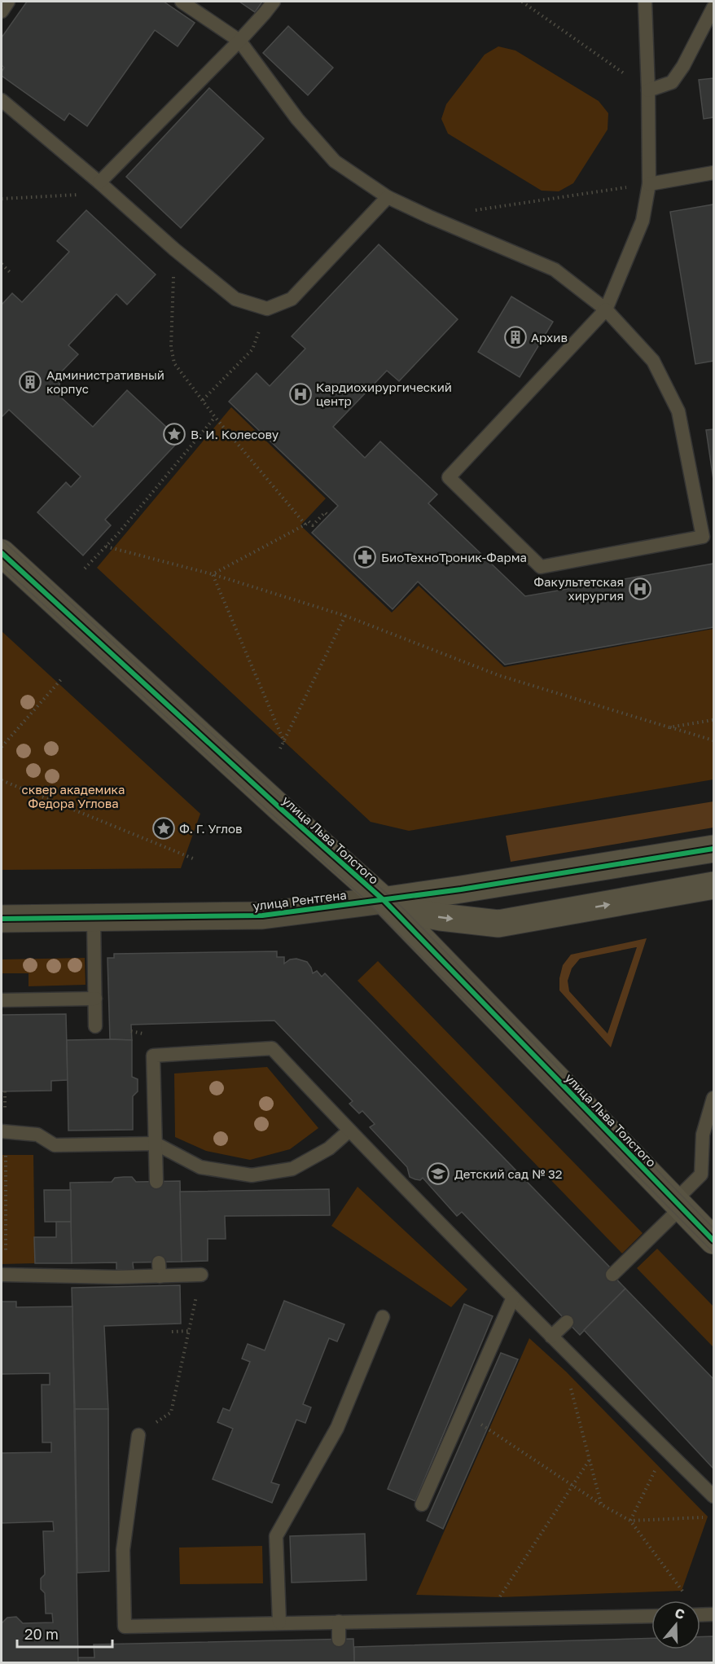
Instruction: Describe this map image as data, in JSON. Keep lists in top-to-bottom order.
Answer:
{
  "streets": {
    "street": ["улица Льва Толстого", "улица Рентгена"]
  },
  "crossings": [
    ["улица Льва Толстого", "улица Рентгена"]
  ],
  "parks": ["сквер академика Федора Углова"],
  "places": {
    "building": ["Архив", "Административный корпус"],
    "hospital": ["Кардиохирургический центр", "Факультетская хирургия"],
    "place": ["В. И. Колесову", "Ф. Г. Углов"],
    "pharmacy": ["БиоТехноТроник-Фарма"],
    "school or university": ["Детский сад № 32"]
  },
  "scale_bar": "20 m",
  "north": "top"
}
